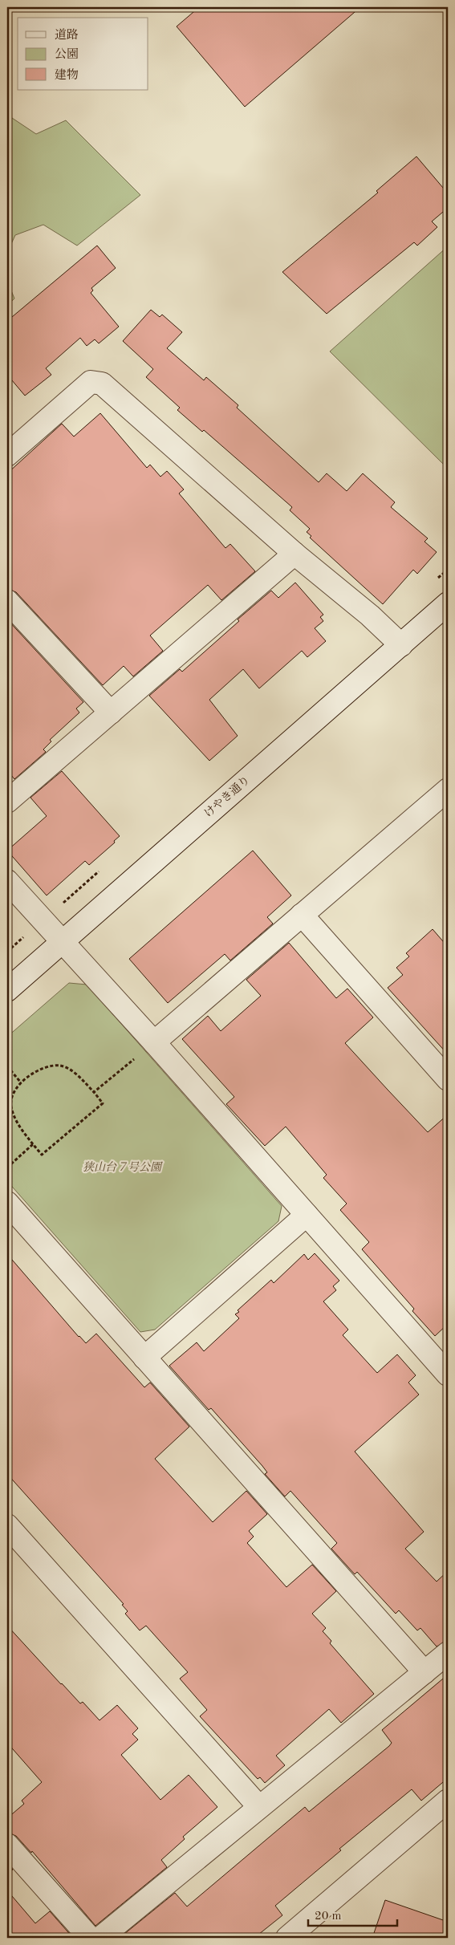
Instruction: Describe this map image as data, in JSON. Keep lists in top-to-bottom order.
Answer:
{
  "streets": {
    "street": ["けやき通り"]
  },
  "parks": ["狭山台７号公園"],
  "legend": ["道路", "公園", "建物"],
  "scale_bar": "20 m"
}
